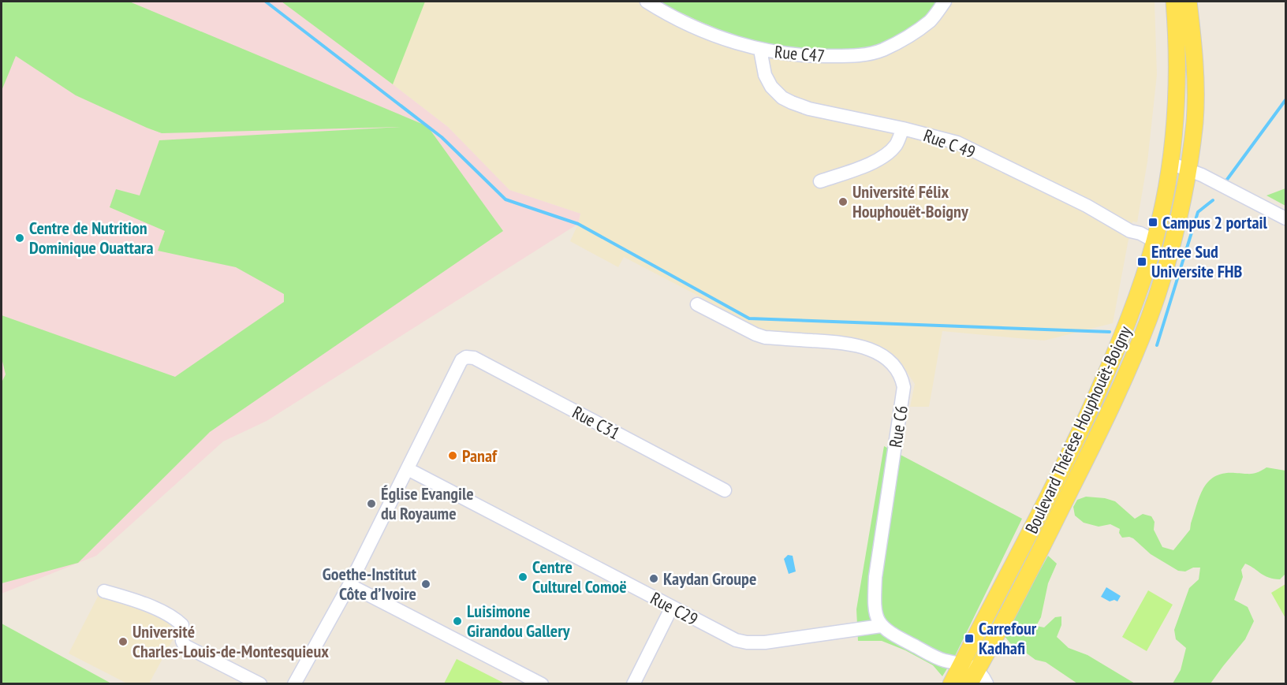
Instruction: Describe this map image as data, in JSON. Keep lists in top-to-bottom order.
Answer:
{
  "streets": {
    "main road": ["Boulevard Thérèse Houphouët-Boigny"],
    "street": [
      "Rue C47",
      "Rue C 49",
      "Rue C31",
      "Rue C6",
      "Rue C29"
    ]
  },
  "crossings": [
    ["Rue C47", "Rue C 49"],
    ["Rue C 49", "Boulevard Thérèse Houphouët-Boigny"],
    ["Rue C31", "Rue C29"],
    ["Rue C6", "Rue C29"]
  ],
  "places": {
    "other": [
      "Université Félix Houphouët-Boigny",
      "Centre de Nutrition Dominique Ouattara",
      "Panaf",
      "Église Evangile du Royaume",
      "Centre Culturel Comoë",
      "Kaydan Groupe",
      "Goethe-Institut Côte d’Ivoire",
      "Luisimone Girandou Gallery",
      "Université Charles-Louis-de-Montesquieux"
    ],
    "transit": ["Campus 2 portail", "Entree Sud Universite FHB", "Carrefour Kadhafi"]
  }
}
